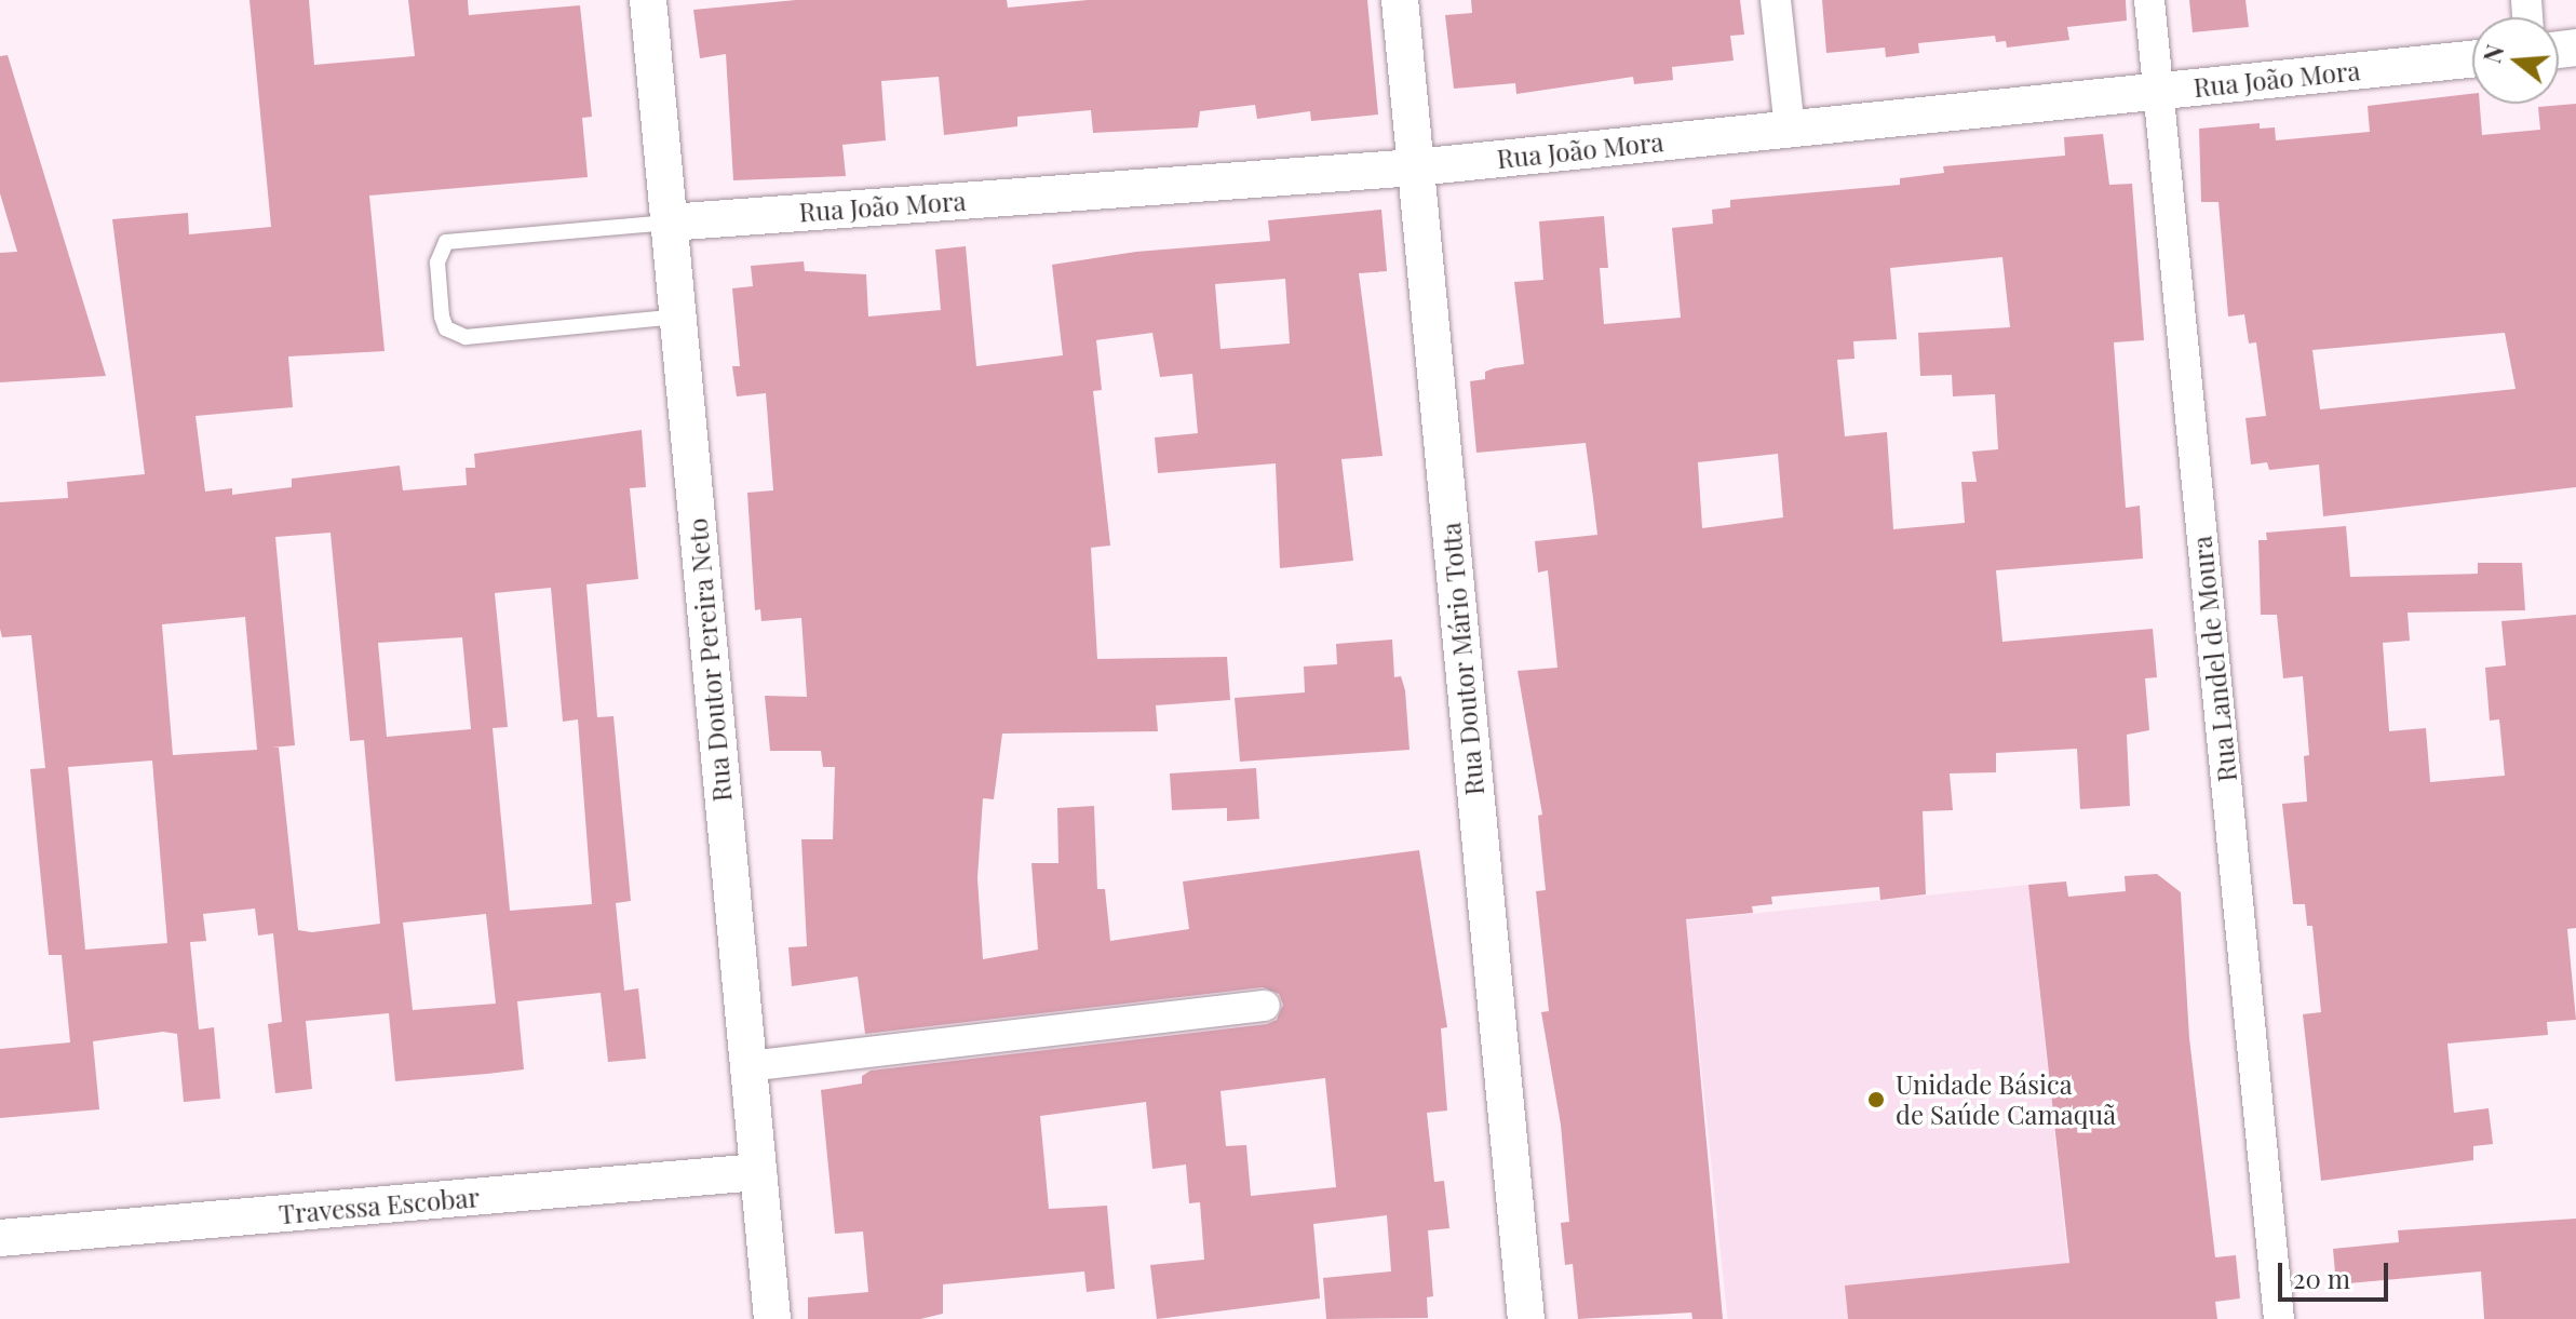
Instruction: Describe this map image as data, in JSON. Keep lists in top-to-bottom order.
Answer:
{
  "streets": {
    "street": [
      "Rua João Mora",
      "Rua Doutor Mário Totta",
      "Rua Landel de Moura",
      "Rua Doutor Pereira Neto",
      "Travessa Escobar"
    ]
  },
  "crossings": [
    ["Rua João Mora", "Rua Doutor Mário Totta"],
    ["Rua João Mora", "Rua Landel de Moura"],
    ["Rua João Mora", "Rua Doutor Pereira Neto"],
    ["Rua Doutor Pereira Neto", "Travessa Escobar"]
  ],
  "places": ["Unidade Básica de Saúde Camaquã"],
  "scale_bar": "20 m",
  "north": "left"
}
